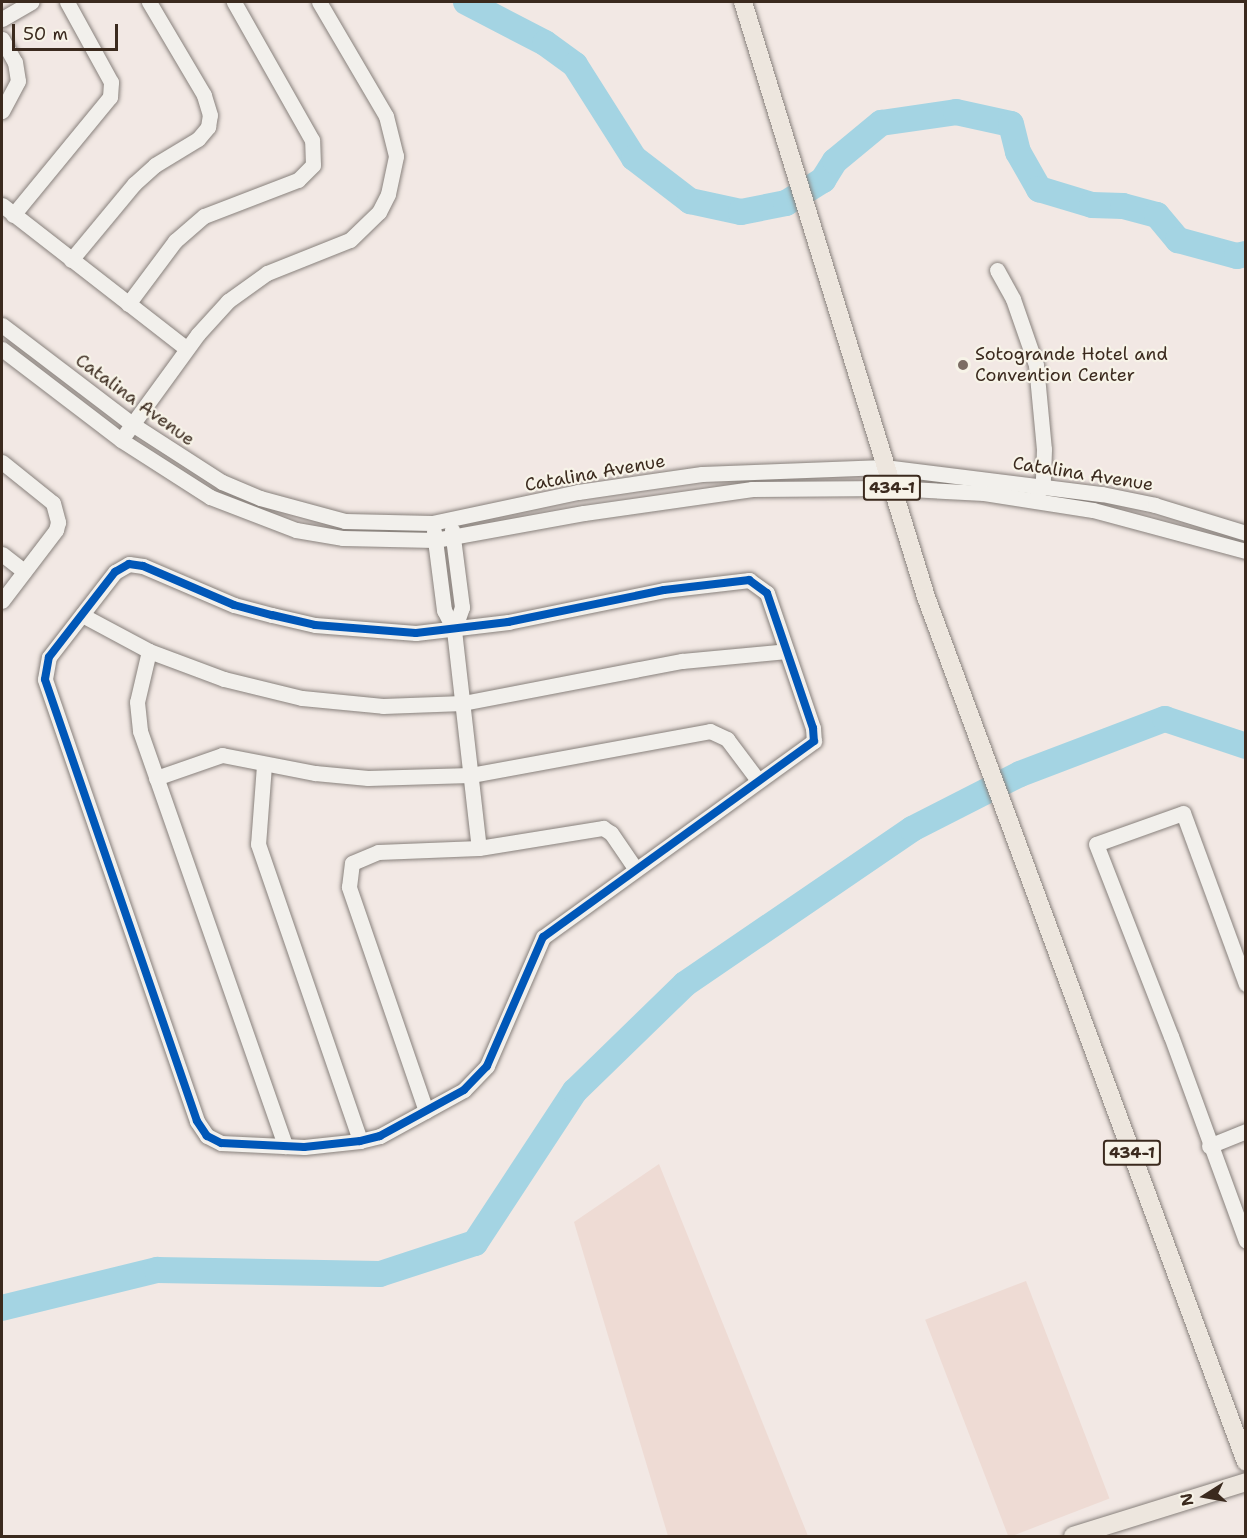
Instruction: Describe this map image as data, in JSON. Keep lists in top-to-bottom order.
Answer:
{
  "streets": {
    "main road": ["434-1"],
    "street": ["Catalina Avenue"]
  },
  "crossings": [
    ["Catalina Avenue", "434-1"]
  ],
  "places": ["Sotogrande Hotel and Convention Center"],
  "scale_bar": "50 m",
  "north": "left"
}
